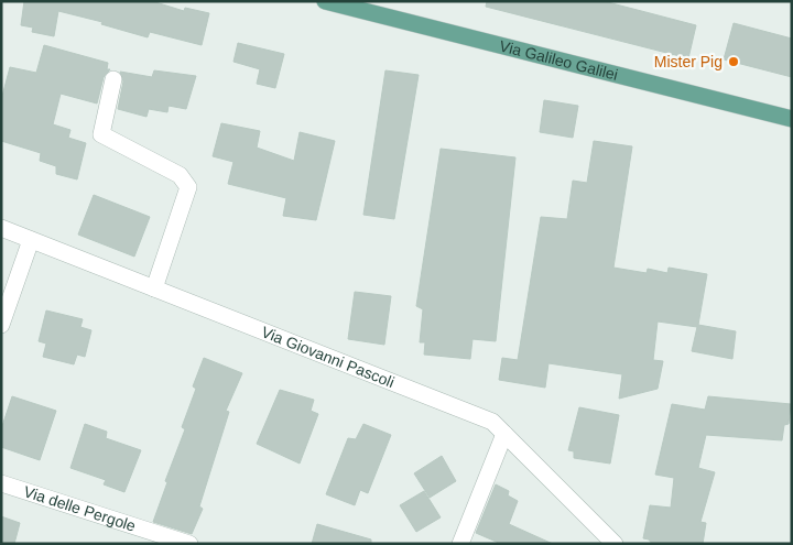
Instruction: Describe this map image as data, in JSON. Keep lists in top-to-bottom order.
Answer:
{
  "streets": {
    "main road": ["Via Galileo Galilei"],
    "street": ["Via Giovanni Pascoli", "Via delle Pergole"]
  },
  "places": ["Mister Pig"]
}
